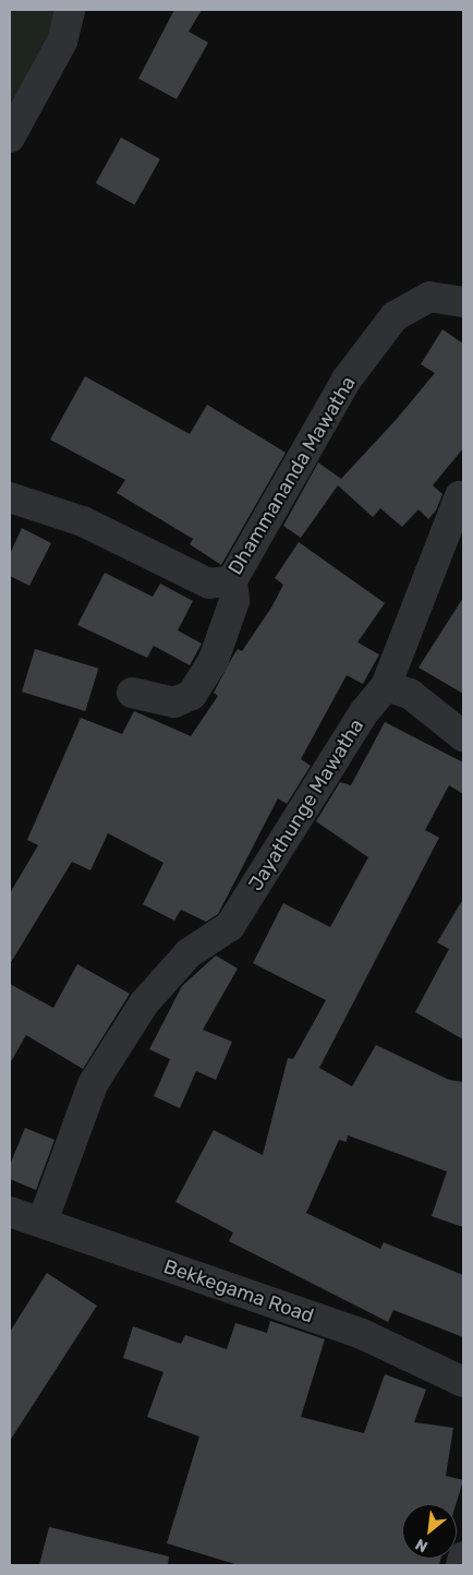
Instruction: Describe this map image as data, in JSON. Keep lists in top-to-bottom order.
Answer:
{
  "streets": {
    "street": ["Dhammananda Mawatha", "Jayathunge Mawatha", "Bekkegama Road"]
  },
  "crossings": [
    ["Jayathunge Mawatha", "Bekkegama Road"]
  ],
  "north": "bottom left"
}
